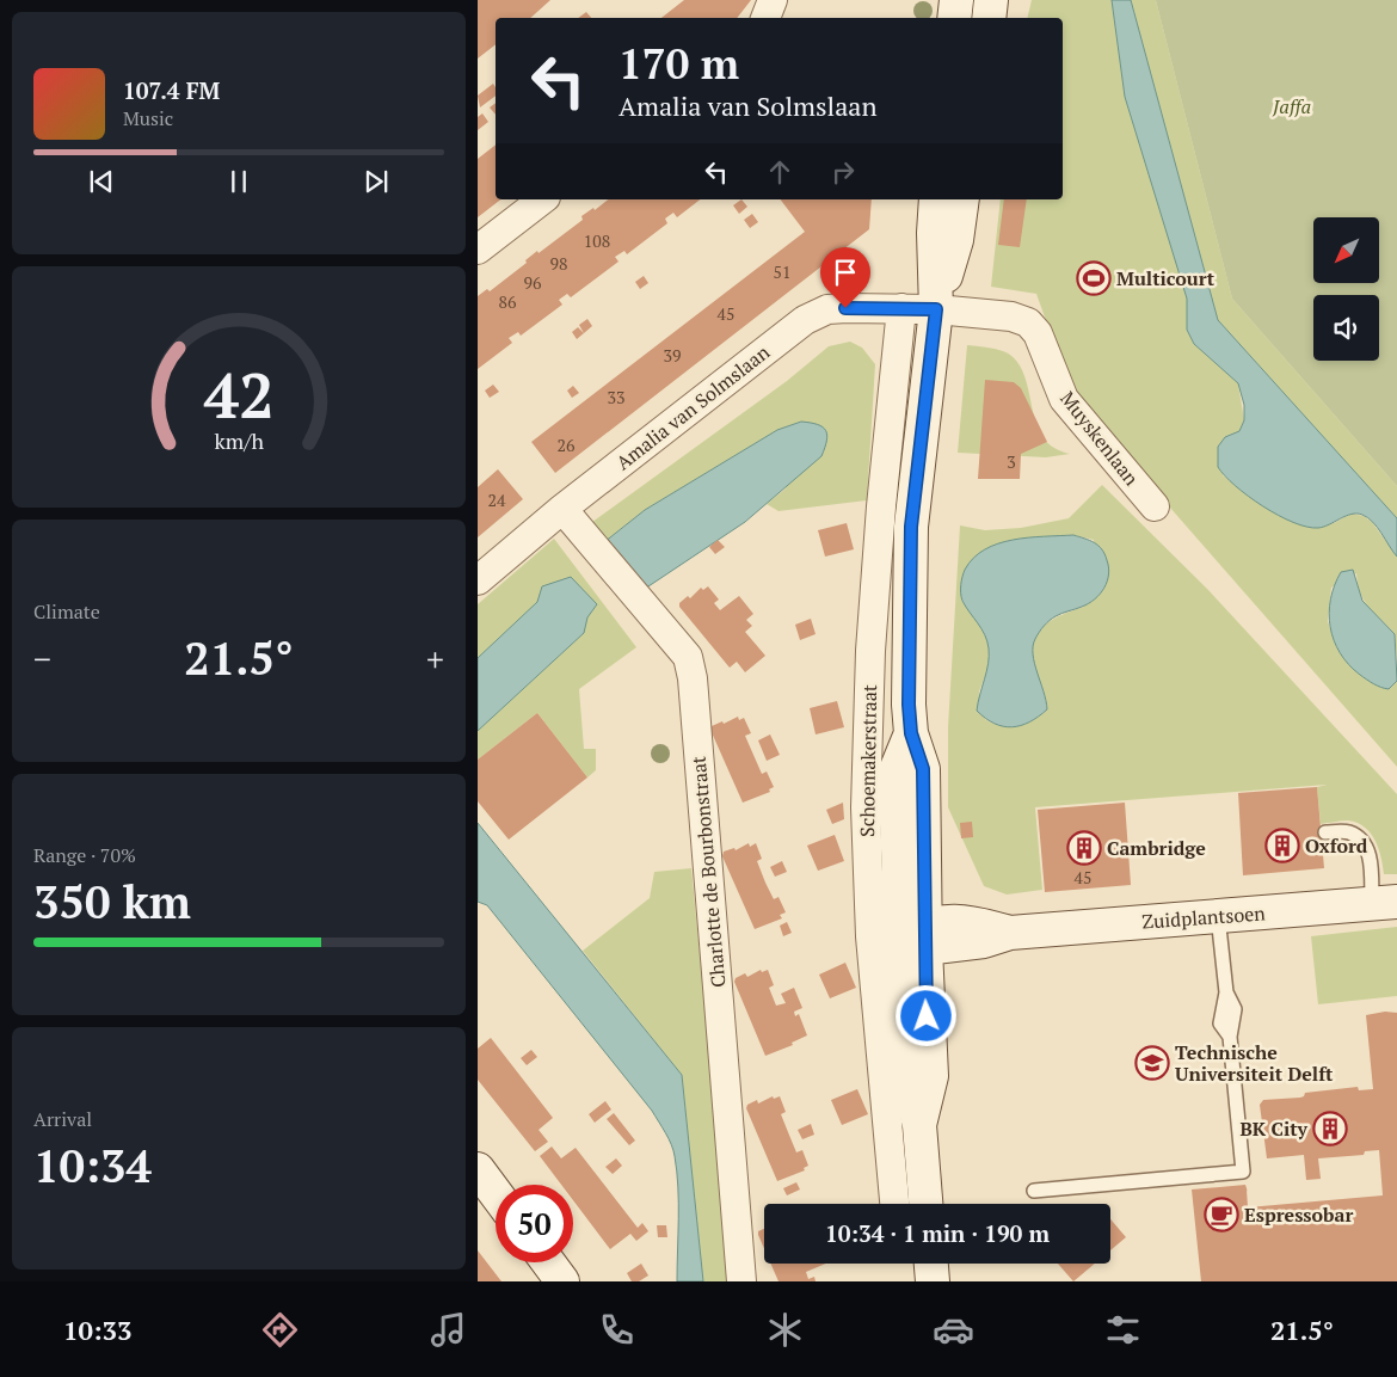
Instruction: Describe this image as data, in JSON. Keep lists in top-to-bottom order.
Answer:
{
  "streets": {
    "main road": ["Schoemakerstraat", "Zuidplantsoen"],
    "street": ["Amalia van Solmslaan", "Muyskenlaan", "Charlotte de Bourbonstraat"]
  },
  "crossings": [
    ["Amalia van Solmslaan", "Muyskenlaan"],
    ["Amalia van Solmslaan", "Schoemakerstraat"],
    ["Amalia van Solmslaan", "Charlotte de Bourbonstraat"],
    ["Muyskenlaan", "Schoemakerstraat"],
    ["Schoemakerstraat", "Zuidplantsoen"]
  ],
  "parks": ["Jaffa"],
  "places": {
    "sports": ["Multicourt"],
    "building": ["Oxford", "Cambridge", "BK City"],
    "school or university": ["Technische Universiteit Delft"],
    "cafe": ["Espressobar"]
  },
  "house_numbers": [
    "108",
    "98",
    "51",
    "96",
    "86",
    "45",
    "39",
    "33",
    "26",
    "3",
    "24",
    "45"
  ],
  "north": "bottom left",
  "page": {
    "turn": ["170 m", "Amalia van Solmslaan"],
    "song": ["107.4 FM", "Music"],
    "tile": [
      "Climate",
      ["Range · 70%", "350 km"],
      ["Arrival", "10:34"]
    ],
    "heat": ["−", "21.5°", "+"],
    "limit": "50",
    "trip": "10:34 · 1 min · 190 m",
    "tabs": ["10:33", "21.5°"],
    "gauge": ["42", "km/h"]
  }
}
